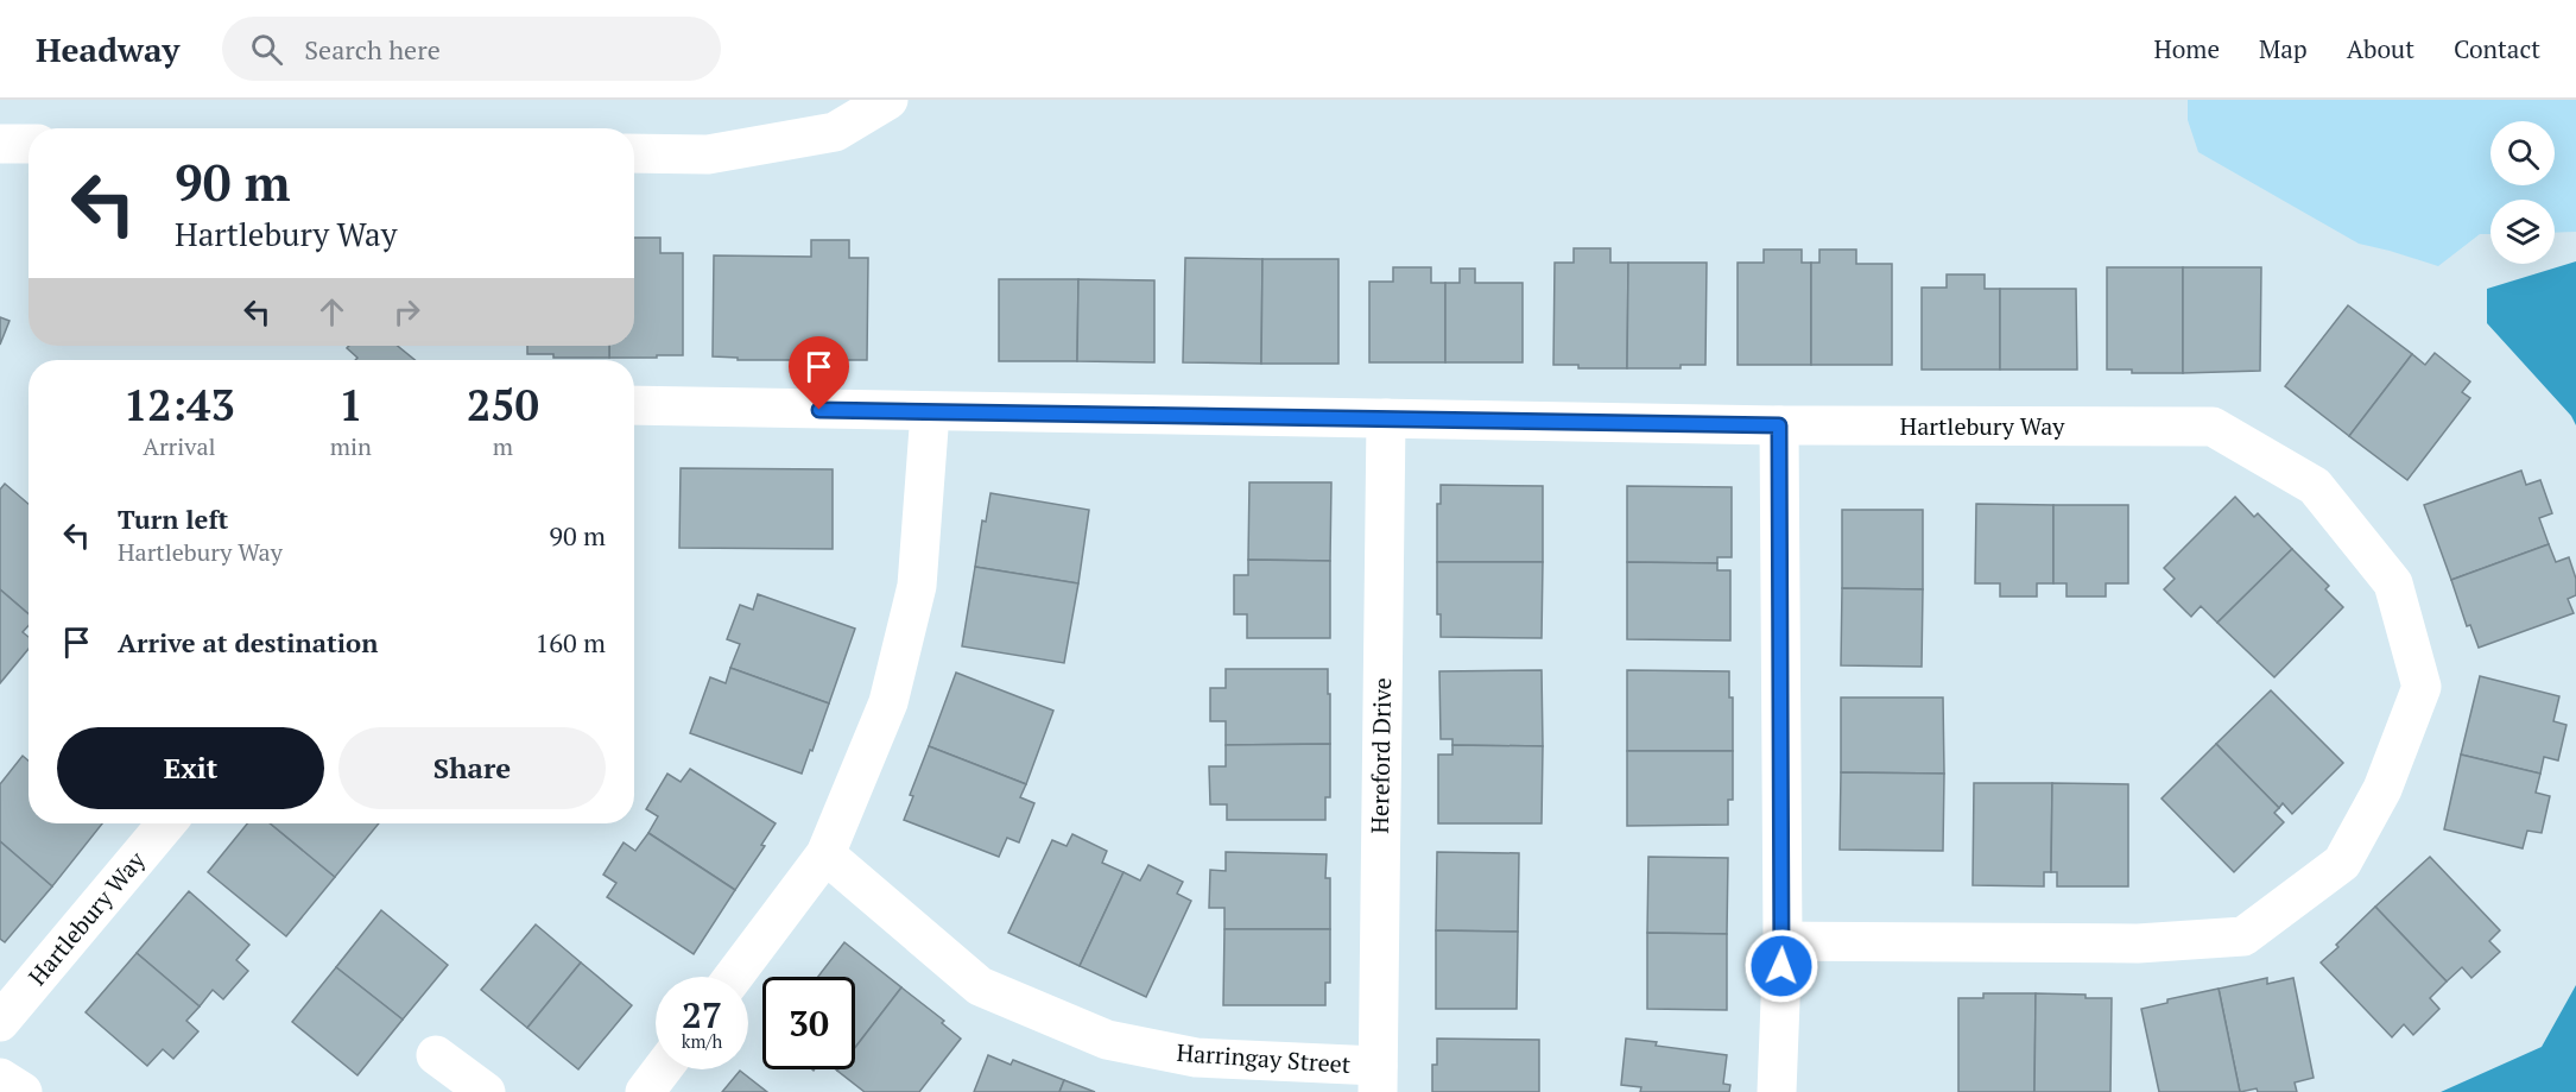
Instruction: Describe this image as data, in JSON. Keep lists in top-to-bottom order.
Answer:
{
  "streets": {
    "street": ["Hartlebury Way", "Hereford Drive", "Harringay Street"]
  },
  "crossings": [
    ["Hartlebury Way", "Hereford Drive"],
    ["Hereford Drive", "Harringay Street"]
  ],
  "page": {
    "header": "Headway",
    "search": "Search here",
    "nav": [
      "Home",
      "Map",
      "About",
      "Contact"
    ],
    "turn": ["90 m", "Hartlebury Way"],
    "eta": [
      "12:43",
      "Arrival",
      "1",
      "min",
      "250",
      "m"
    ],
    "list": [
      {
        "name": "Turn left",
        "note": "Hartlebury Way",
        "value": "90 m"
      },
      {
        "name": "Arrive at destination",
        "value": "160 m"
      }
    ],
    "buttons": ["Exit", "Share"],
    "speed": "27 km/h",
    "limit": "30"
  }
}
